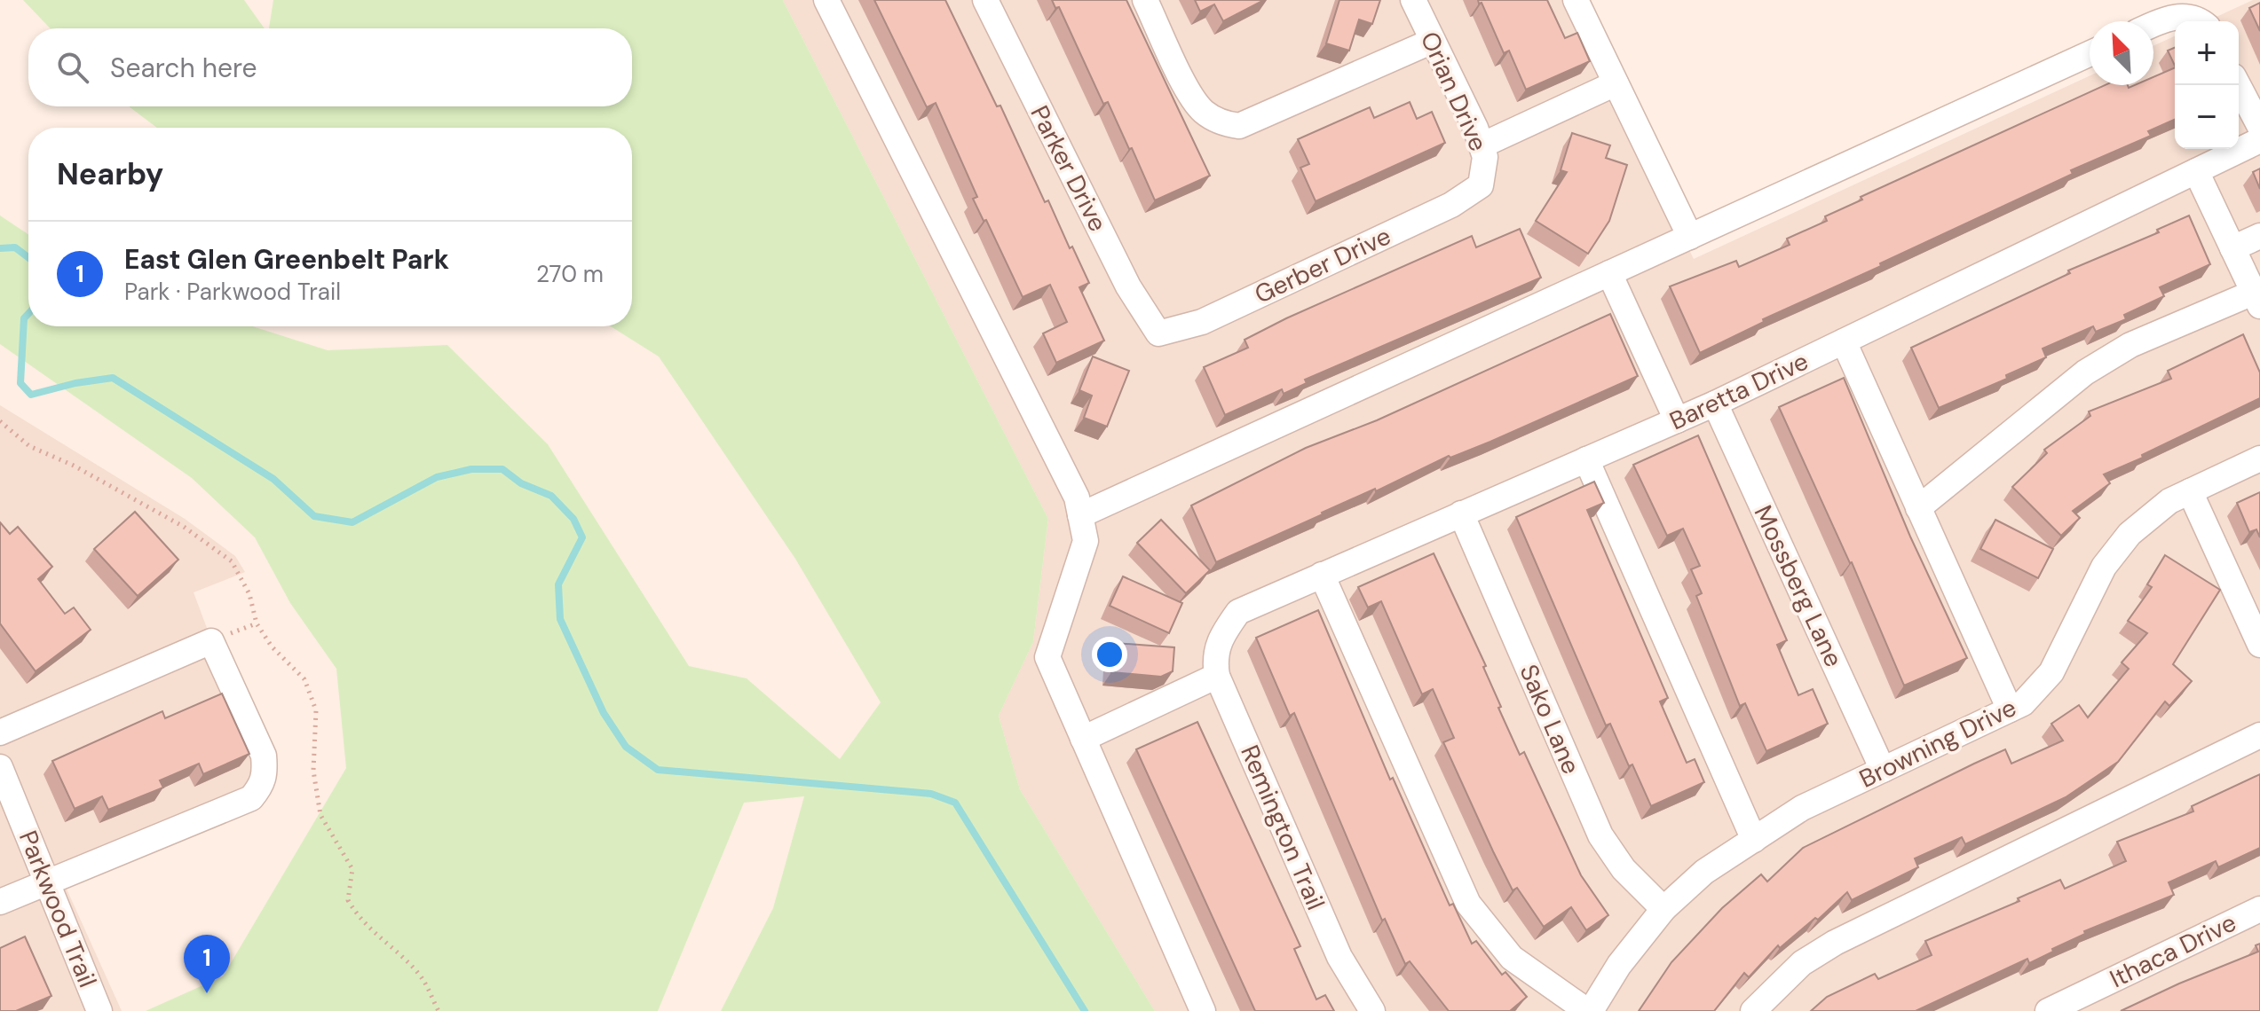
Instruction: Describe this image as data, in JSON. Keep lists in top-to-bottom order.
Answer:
{
  "streets": {
    "street": [
      "Orian Drive",
      "Parker Drive",
      "Gerber Drive",
      "Baretta Drive",
      "Mossberg Lane",
      "Sako Lane",
      "Browning Drive",
      "Remington Trail",
      "Parkwood Trail",
      "Ithaca Drive"
    ]
  },
  "crossings": [
    ["Orian Drive", "Gerber Drive"],
    ["Parker Drive", "Gerber Drive"],
    ["Baretta Drive", "Mossberg Lane"],
    ["Baretta Drive", "Sako Lane"],
    ["Baretta Drive", "Remington Trail"],
    ["Mossberg Lane", "Browning Drive"],
    ["Sako Lane", "Browning Drive"]
  ],
  "north": "top left",
  "page": {
    "map_buttons": ["+", "−"],
    "search": "Search here",
    "heading": "Nearby",
    "list": [
      {
        "mark": "1",
        "name": "East Glen Greenbelt Park",
        "note": "Park · Parkwood Trail",
        "value": "270 m"
      }
    ],
    "pins": "1"
  }
}
